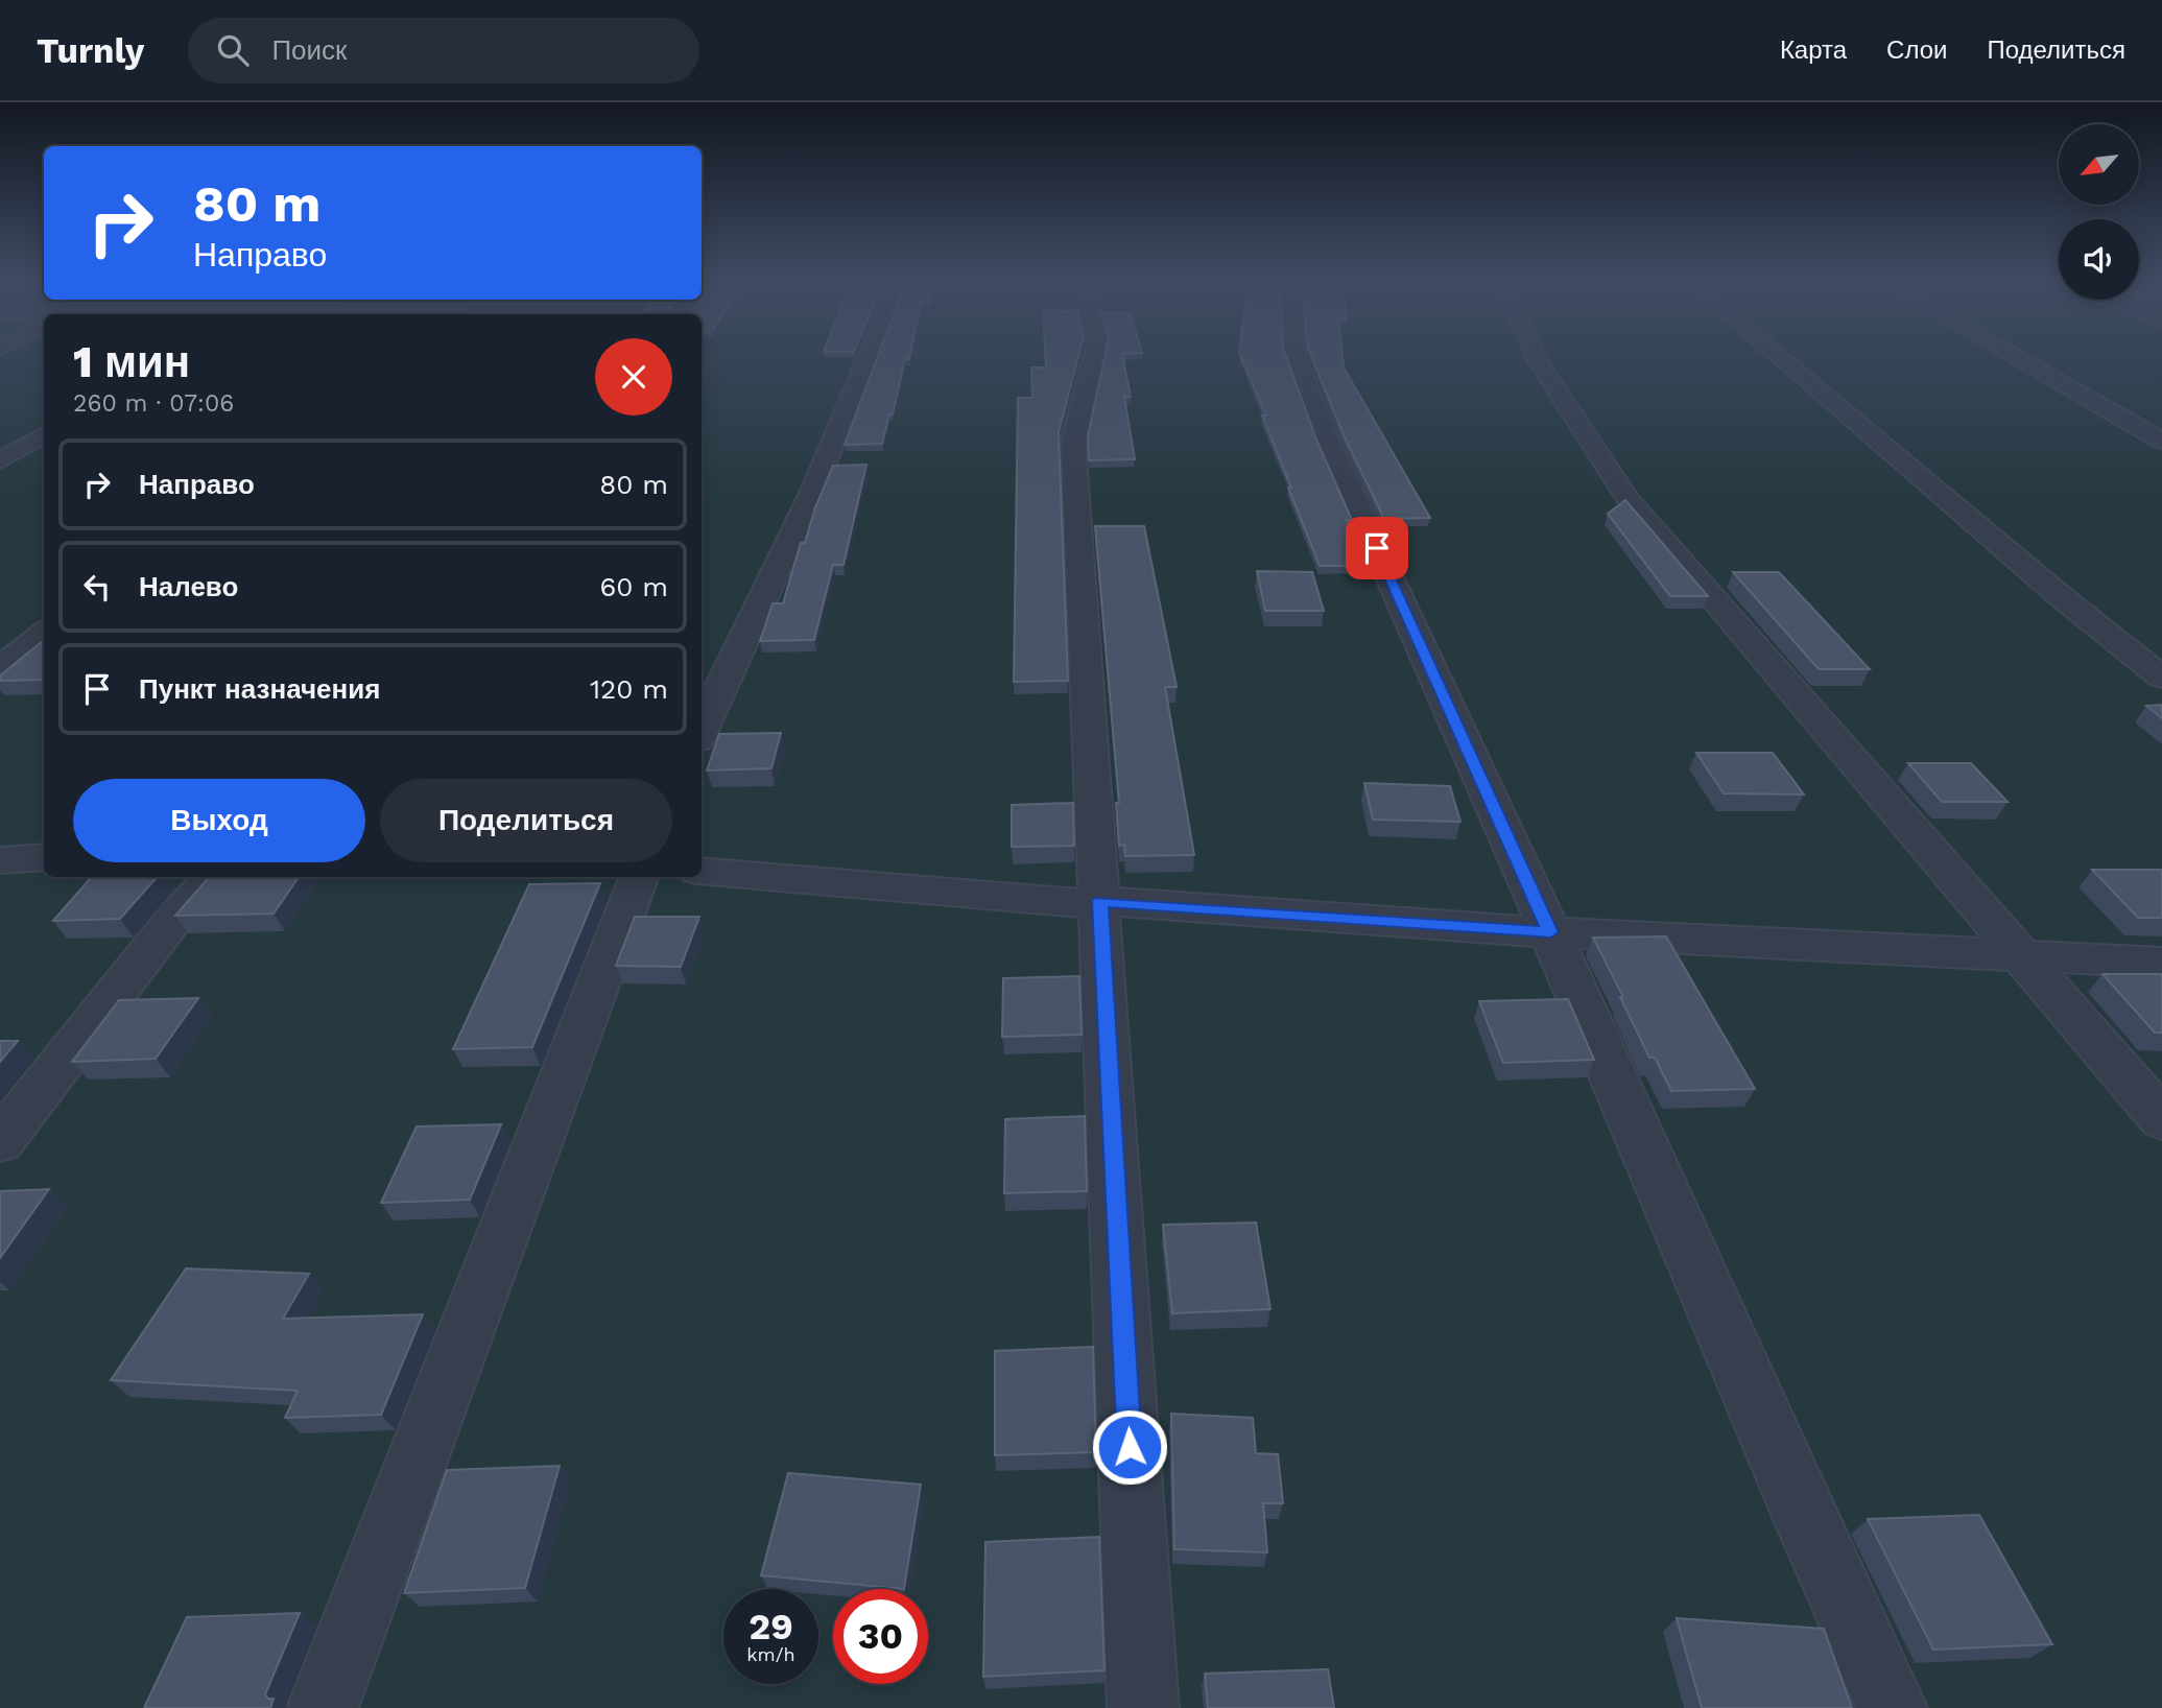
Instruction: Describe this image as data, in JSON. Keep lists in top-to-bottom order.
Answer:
{
  "north": "bottom left",
  "page": {
    "header": "Turnly",
    "search": "Поиск",
    "nav": ["Карта", "Слои", "Поделиться"],
    "turn": ["80 m", "Направо"],
    "heading": ["1 мин", "260 m · 07:06"],
    "list": [
      {
        "name": "Направо",
        "value": "80 m"
      },
      {
        "name": "Налево",
        "value": "60 m"
      },
      {
        "name": "Пункт назначения",
        "value": "120 m"
      }
    ],
    "buttons": ["Выход", "Поделиться"],
    "speed": "29 km/h",
    "limit": "30"
  }
}
